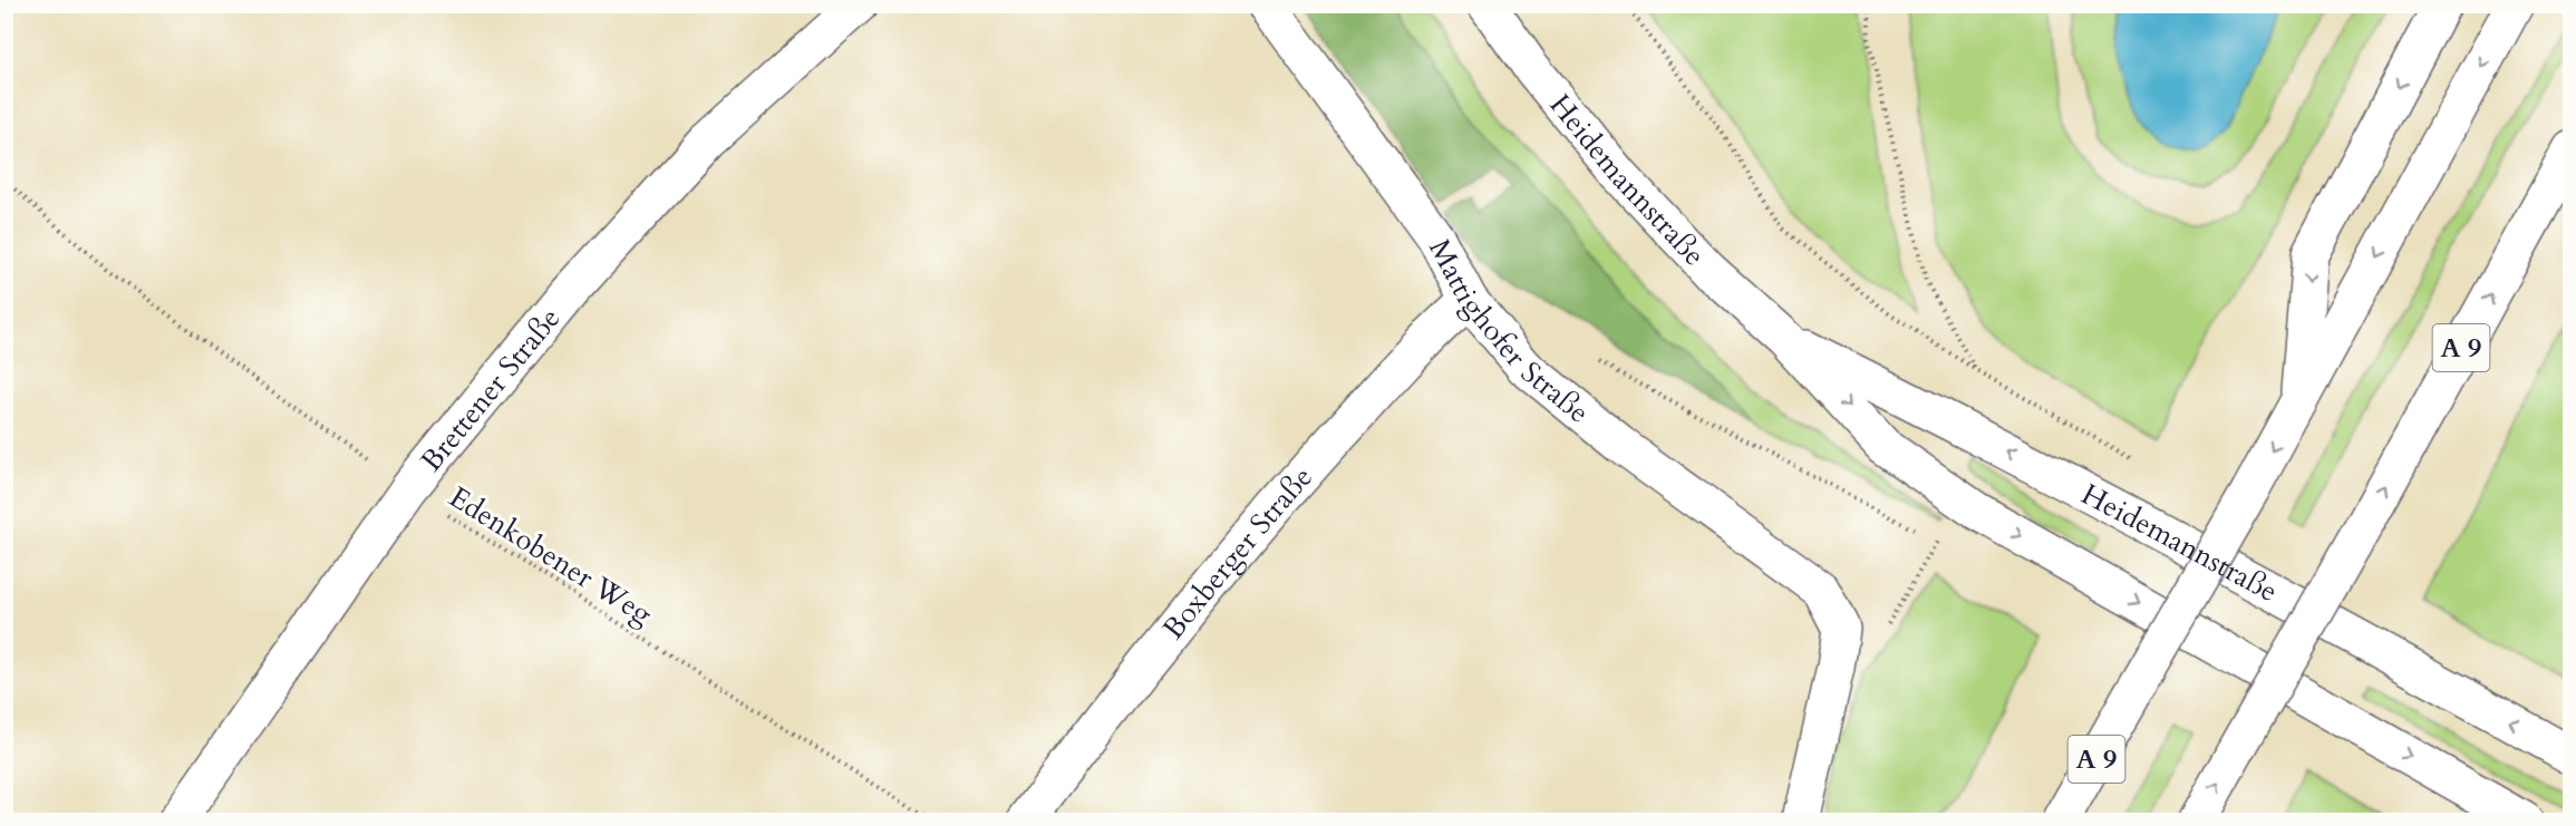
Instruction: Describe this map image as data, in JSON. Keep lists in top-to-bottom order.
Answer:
{
  "streets": {
    "main road": [
      "Heidemannstraße",
      "Mattighofer Straße",
      "A 9",
      "Brettener Straße",
      "Boxberger Straße"
    ],
    "path": ["Edenkobener Weg"]
  },
  "crossings": [
    ["Mattighofer Straße", "Boxberger Straße"],
    ["Brettener Straße", "Edenkobener Weg"]
  ]
}
